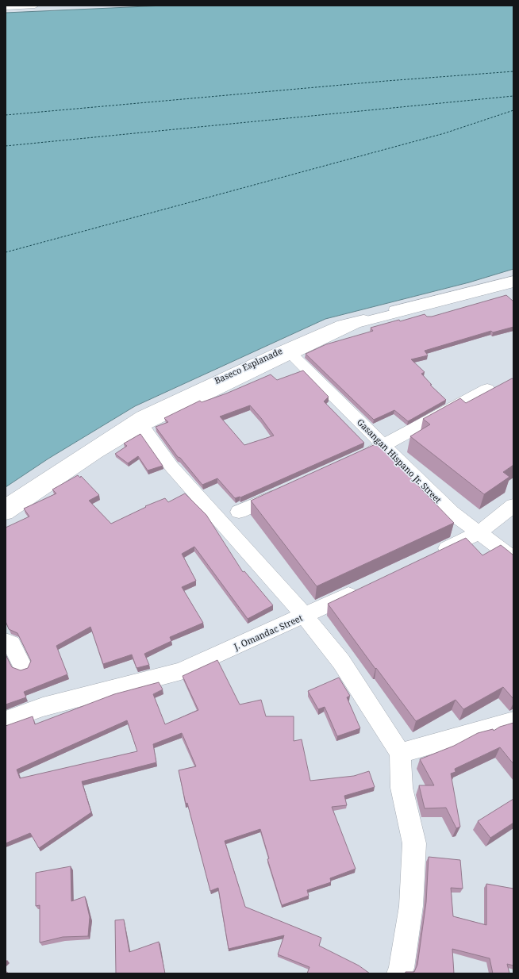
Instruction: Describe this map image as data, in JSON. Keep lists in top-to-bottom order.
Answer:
{
  "streets": {
    "street": ["Baseco Esplanade", "Gasangan Hispano Jr. Street", "J. Omandac Street"]
  }
}
